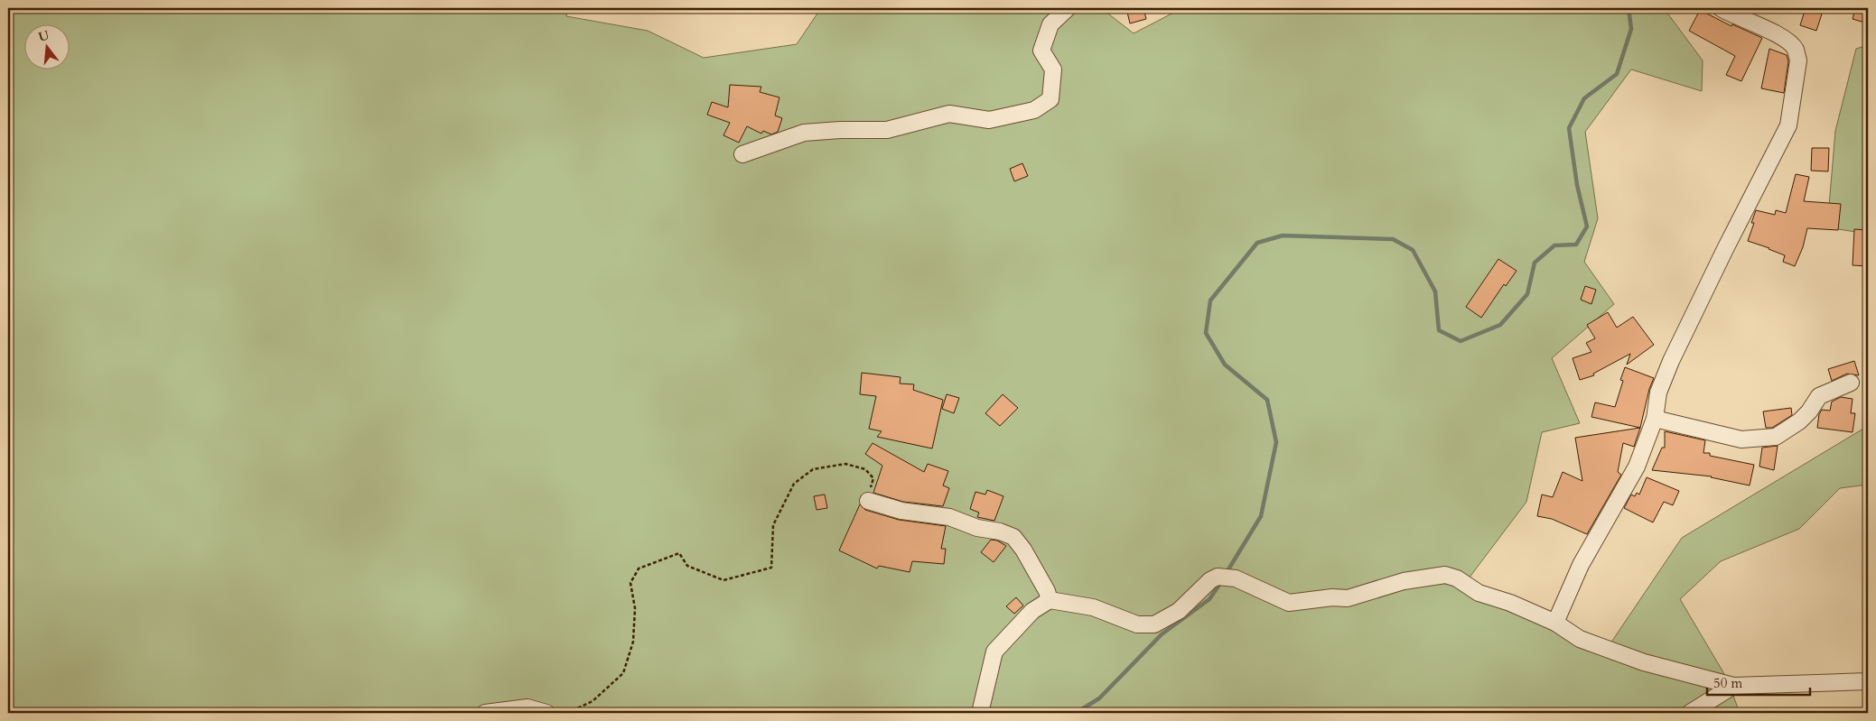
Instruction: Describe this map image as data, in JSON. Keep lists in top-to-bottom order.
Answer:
{
  "scale_bar": "50 m",
  "north": "top"
}
